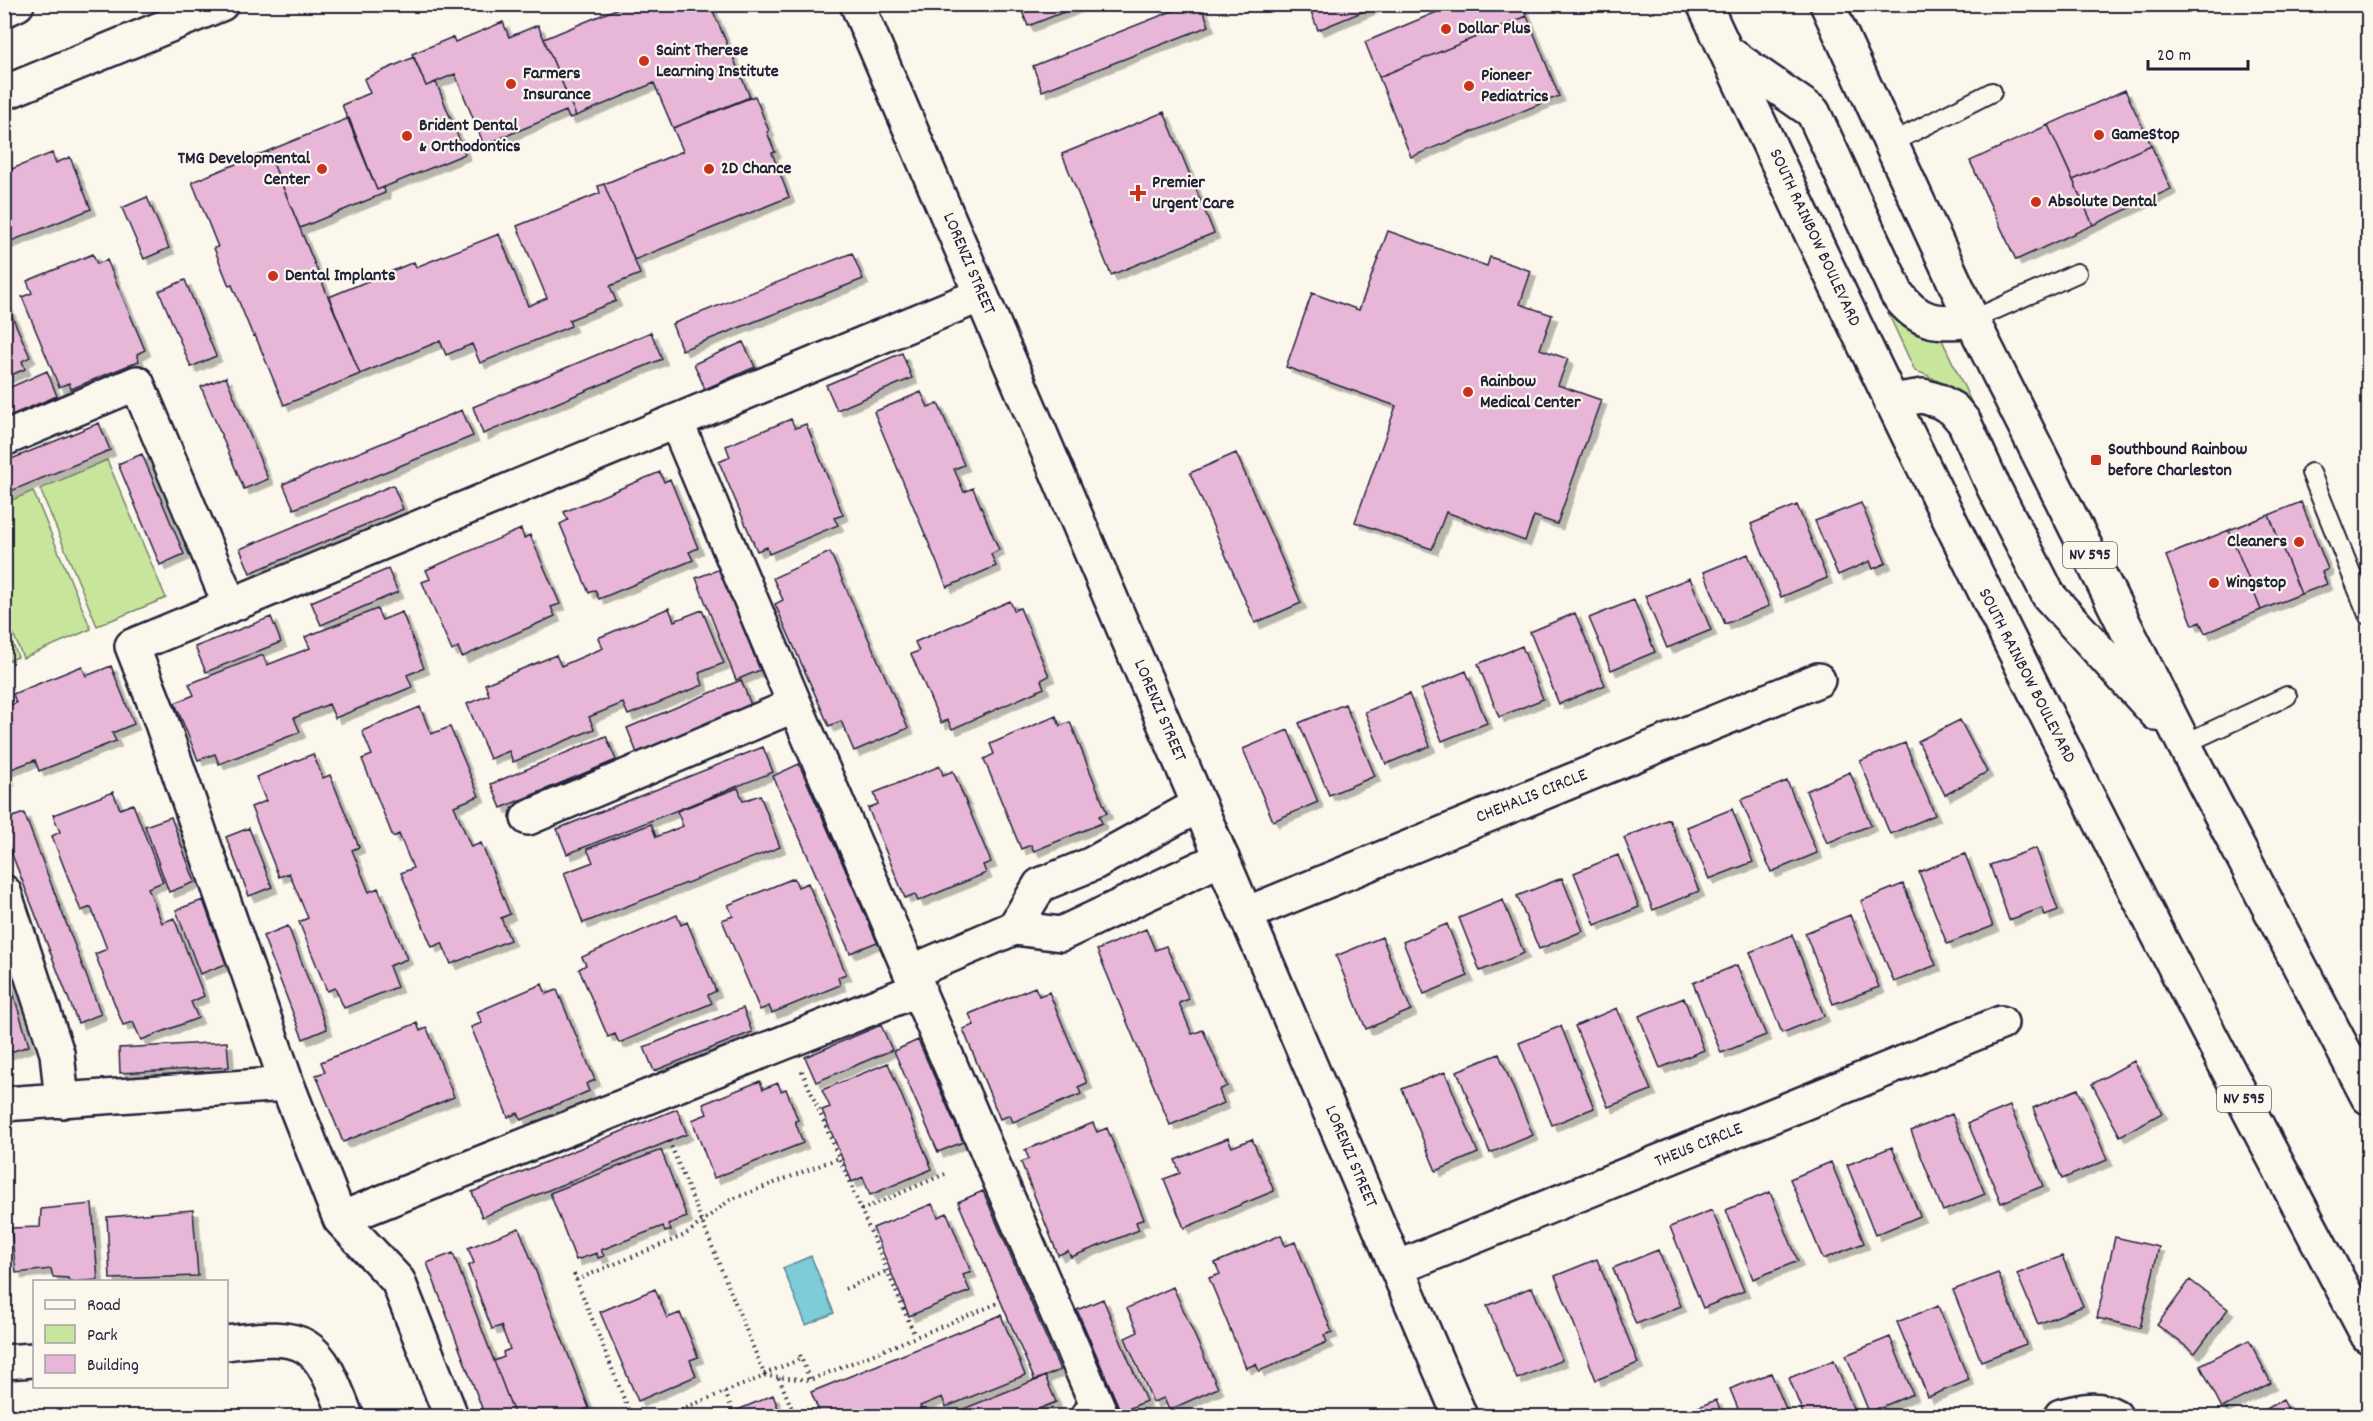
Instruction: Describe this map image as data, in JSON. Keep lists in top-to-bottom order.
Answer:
{
  "streets": {
    "street": [
      "SOUTH RAINBOW BOULEVARD",
      "LORENZI STREET",
      "NV 595",
      "CHEHALIS CIRCLE",
      "THEUS CIRCLE"
    ]
  },
  "crossings": [
    ["LORENZI STREET", "CHEHALIS CIRCLE"],
    ["LORENZI STREET", "THEUS CIRCLE"]
  ],
  "places": {
    "other": [
      "Dollar Plus",
      "Saint Therese Learning Institute",
      "Farmers Insurance",
      "Pioneer Pediatrics",
      "GameStop",
      "Brident Dental & Orthodontics",
      "TMG Developmental Center",
      "2D Chance",
      "Absolute Dental",
      "Dental Implants",
      "Rainbow Medical Center",
      "Cleaners",
      "Wingstop"
    ],
    "health": ["Premier Urgent Care"],
    "transit": ["Southbound Rainbow before Charleston"]
  },
  "legend": ["Road", "Park", "Building"],
  "scale_bar": "20 m"
}
